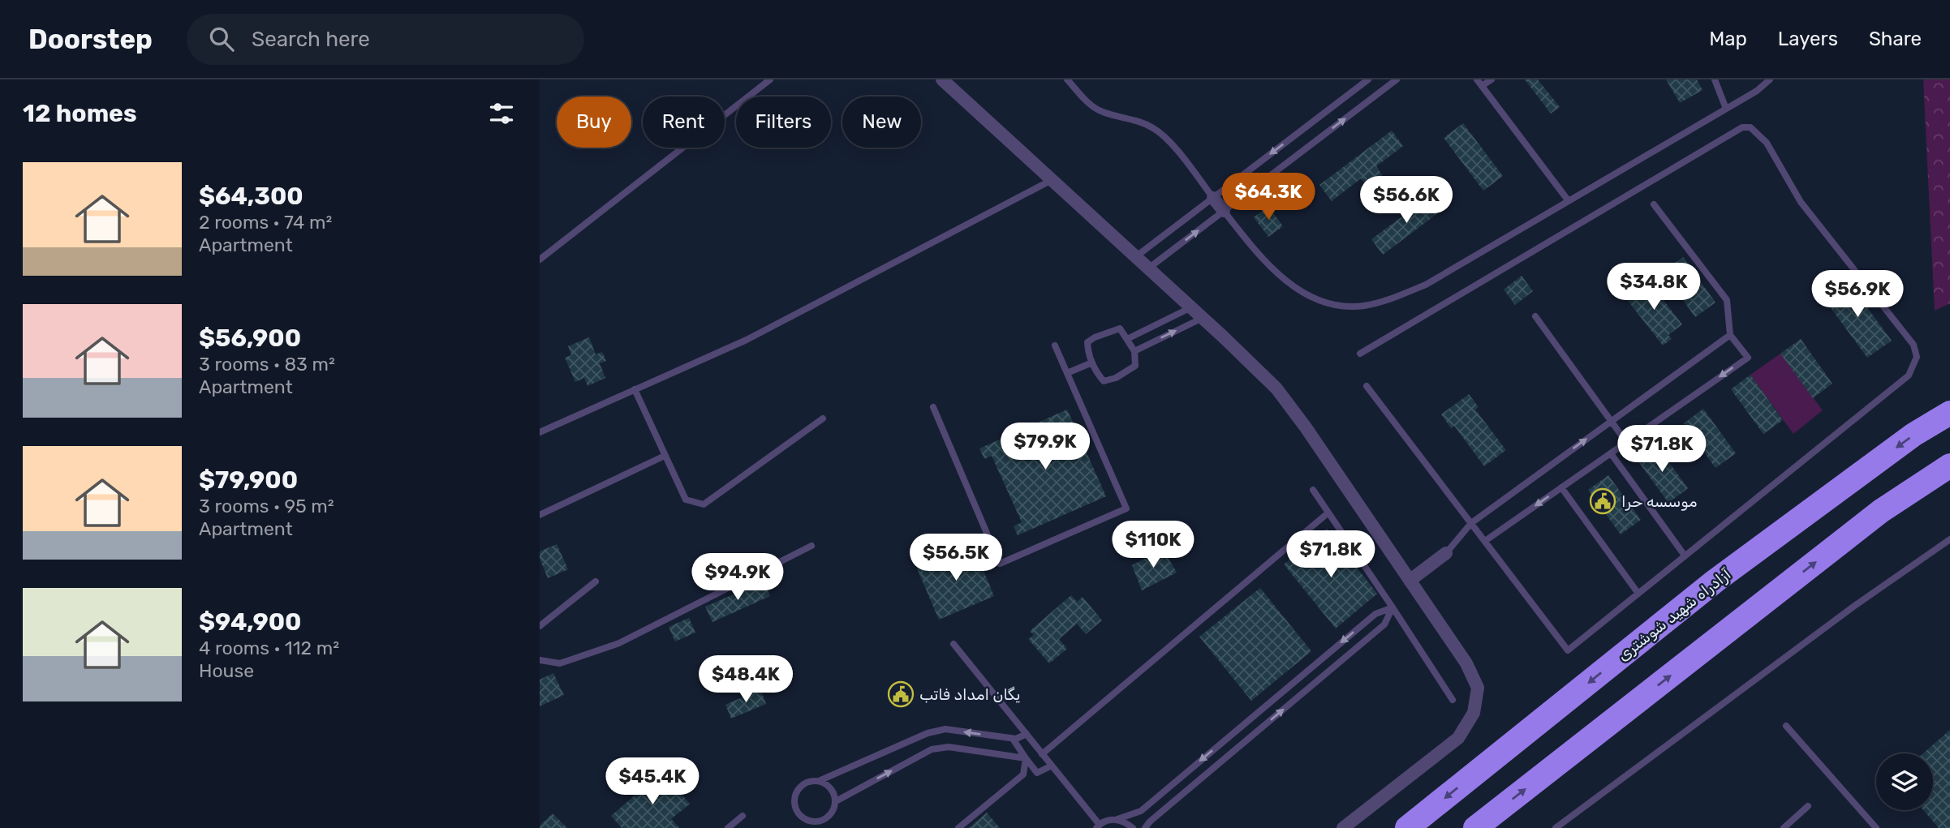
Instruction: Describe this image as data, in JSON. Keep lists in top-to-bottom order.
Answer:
{
  "streets": {
    "highway": ["آزادراه شهید شوشتری"]
  },
  "places": {
    "public building": ["موسسه حرا", "یگان امداد فاتب"]
  },
  "page": {
    "header": "Doorstep",
    "search": "Search here",
    "nav": ["Map", "Layers", "Share"],
    "heading": "12 homes",
    "chip": [
      "Buy",
      "Rent",
      "Filters",
      "New"
    ],
    "list": [
      {
        "name": "$64,300",
        "note": "2 rooms · 74 m² · Apartment"
      },
      {
        "name": "$56,900",
        "note": "3 rooms · 83 m² · Apartment"
      },
      {
        "name": "$79,900",
        "note": "3 rooms · 95 m² · Apartment"
      },
      {
        "name": "$94,900",
        "note": "4 rooms · 112 m² · House"
      }
    ],
    "price": [
      "$64.3K",
      "$56.6K",
      "$34.8K",
      "$56.9K",
      "$79.9K",
      "$71.8K",
      "$110K",
      "$71.8K",
      "$56.5K",
      "$94.9K",
      "$48.4K",
      "$45.4K"
    ]
  }
}
